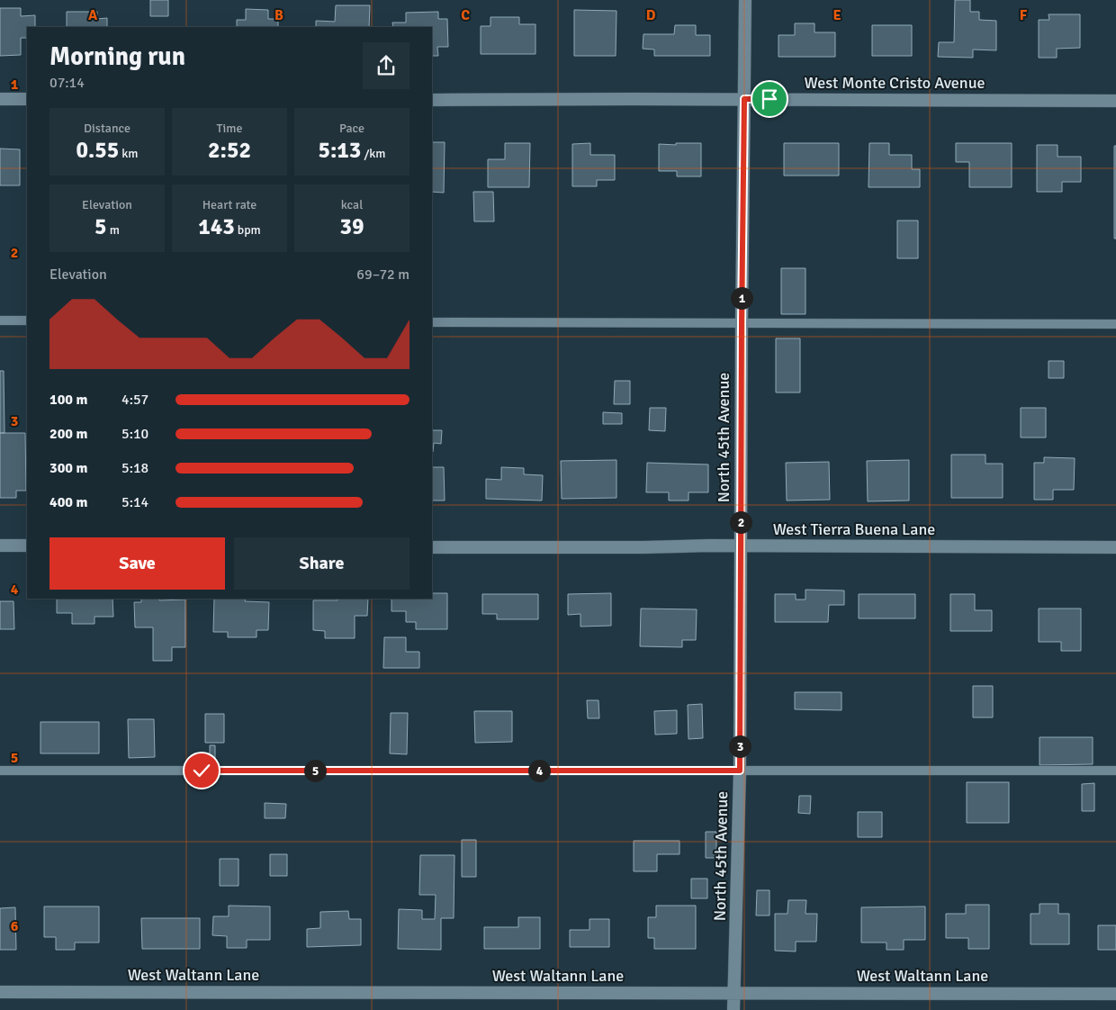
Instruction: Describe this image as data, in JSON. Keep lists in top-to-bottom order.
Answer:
{
  "streets": {
    "street": [
      "West Monte Cristo Avenue",
      "North 45th Avenue",
      "West Tierra Buena Lane",
      "West Waltann Lane"
    ]
  },
  "crossings": [
    ["West Monte Cristo Avenue", "North 45th Avenue"],
    ["North 45th Avenue", "West Tierra Buena Lane"],
    ["North 45th Avenue", "West Waltann Lane"]
  ],
  "page": {
    "heading": ["Morning run", "07:14"],
    "stats": [
      ["Distance", "0.55 km"],
      ["Time", "2:52"],
      ["Pace", "5:13 /km"],
      ["Elevation", "5 m"],
      ["Heart rate", "143 bpm"],
      ["kcal", "39"]
    ],
    "chart": ["Elevation", "69–72 m"],
    "pins": [
      "1",
      "2",
      "3",
      "4",
      "5"
    ],
    "list": [
      {
        "name": "100 m",
        "note": "4:57"
      },
      {
        "name": "200 m",
        "note": "5:10"
      },
      {
        "name": "300 m",
        "note": "5:18"
      },
      {
        "name": "400 m",
        "note": "5:14"
      }
    ],
    "buttons": ["Save", "Share"]
  },
  "grid": {
    "columns": [
      "A",
      "B",
      "C",
      "D",
      "E",
      "F"
    ],
    "rows": [
      "1",
      "2",
      "3",
      "4",
      "5",
      "6"
    ]
  }
}
